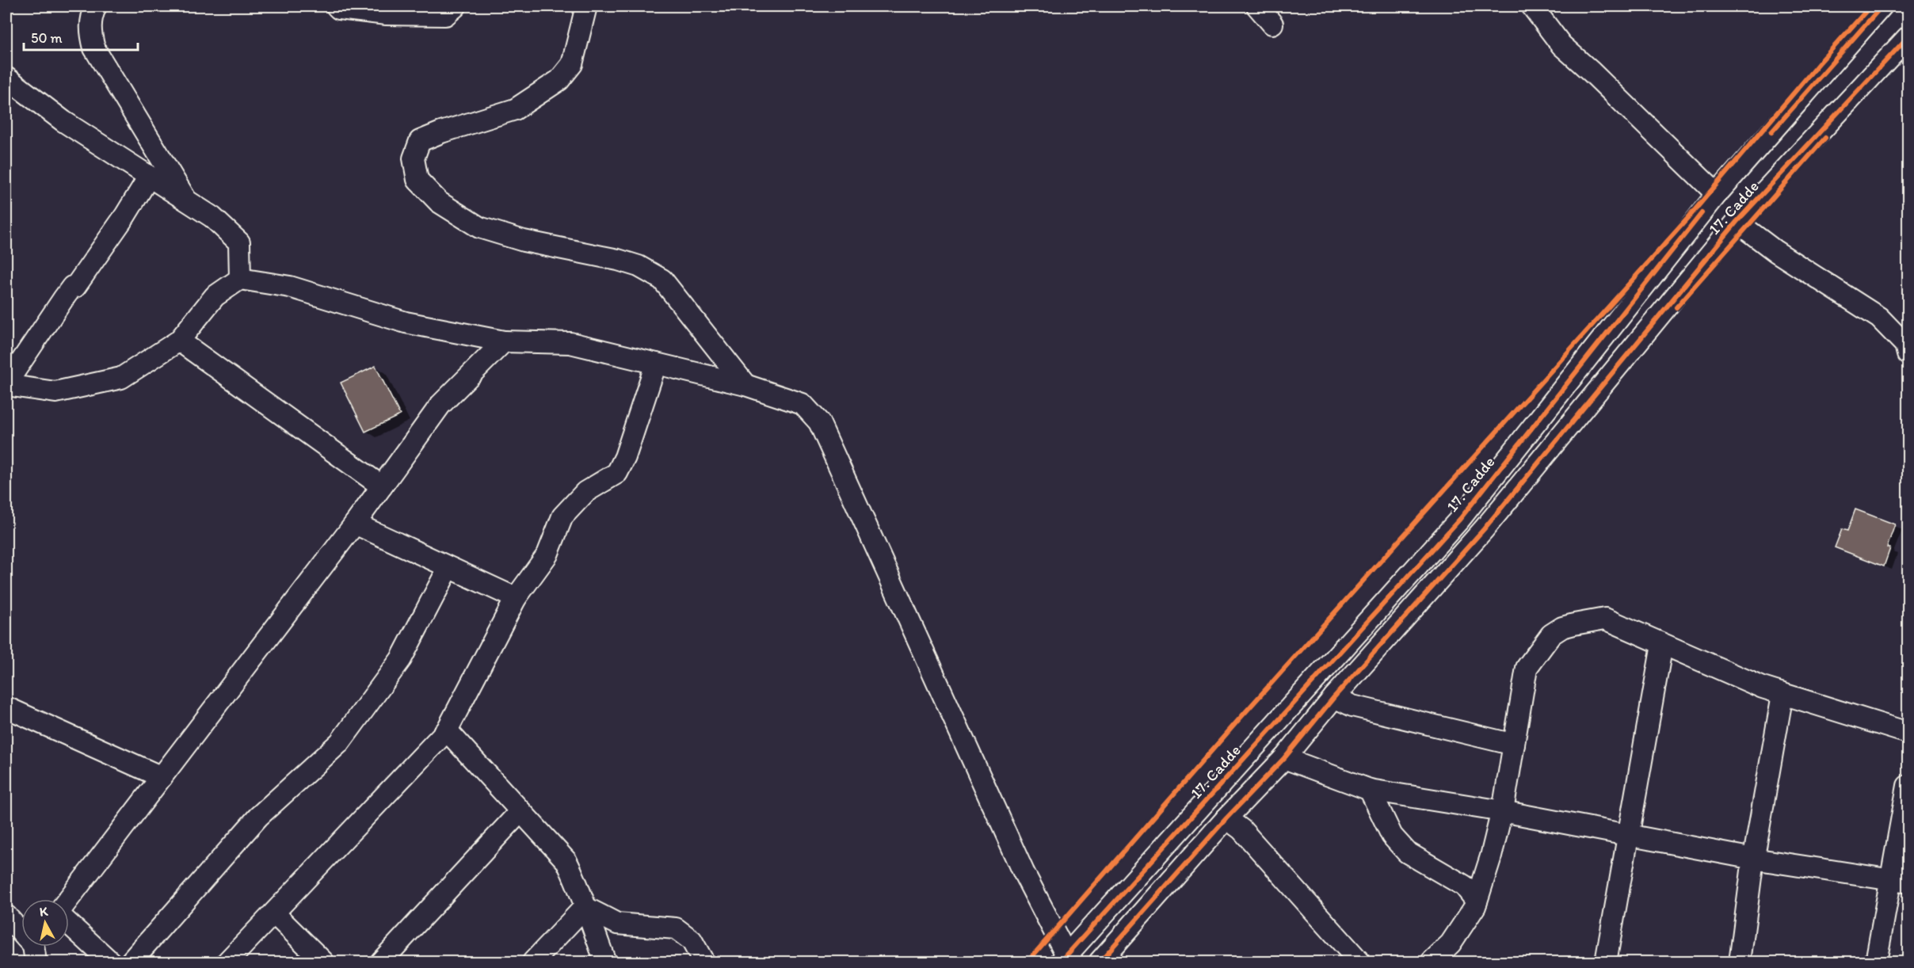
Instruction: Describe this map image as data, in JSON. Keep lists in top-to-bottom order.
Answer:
{
  "streets": {
    "street": ["17. Cadde"]
  },
  "scale_bar": "50 m",
  "north": "top"
}
